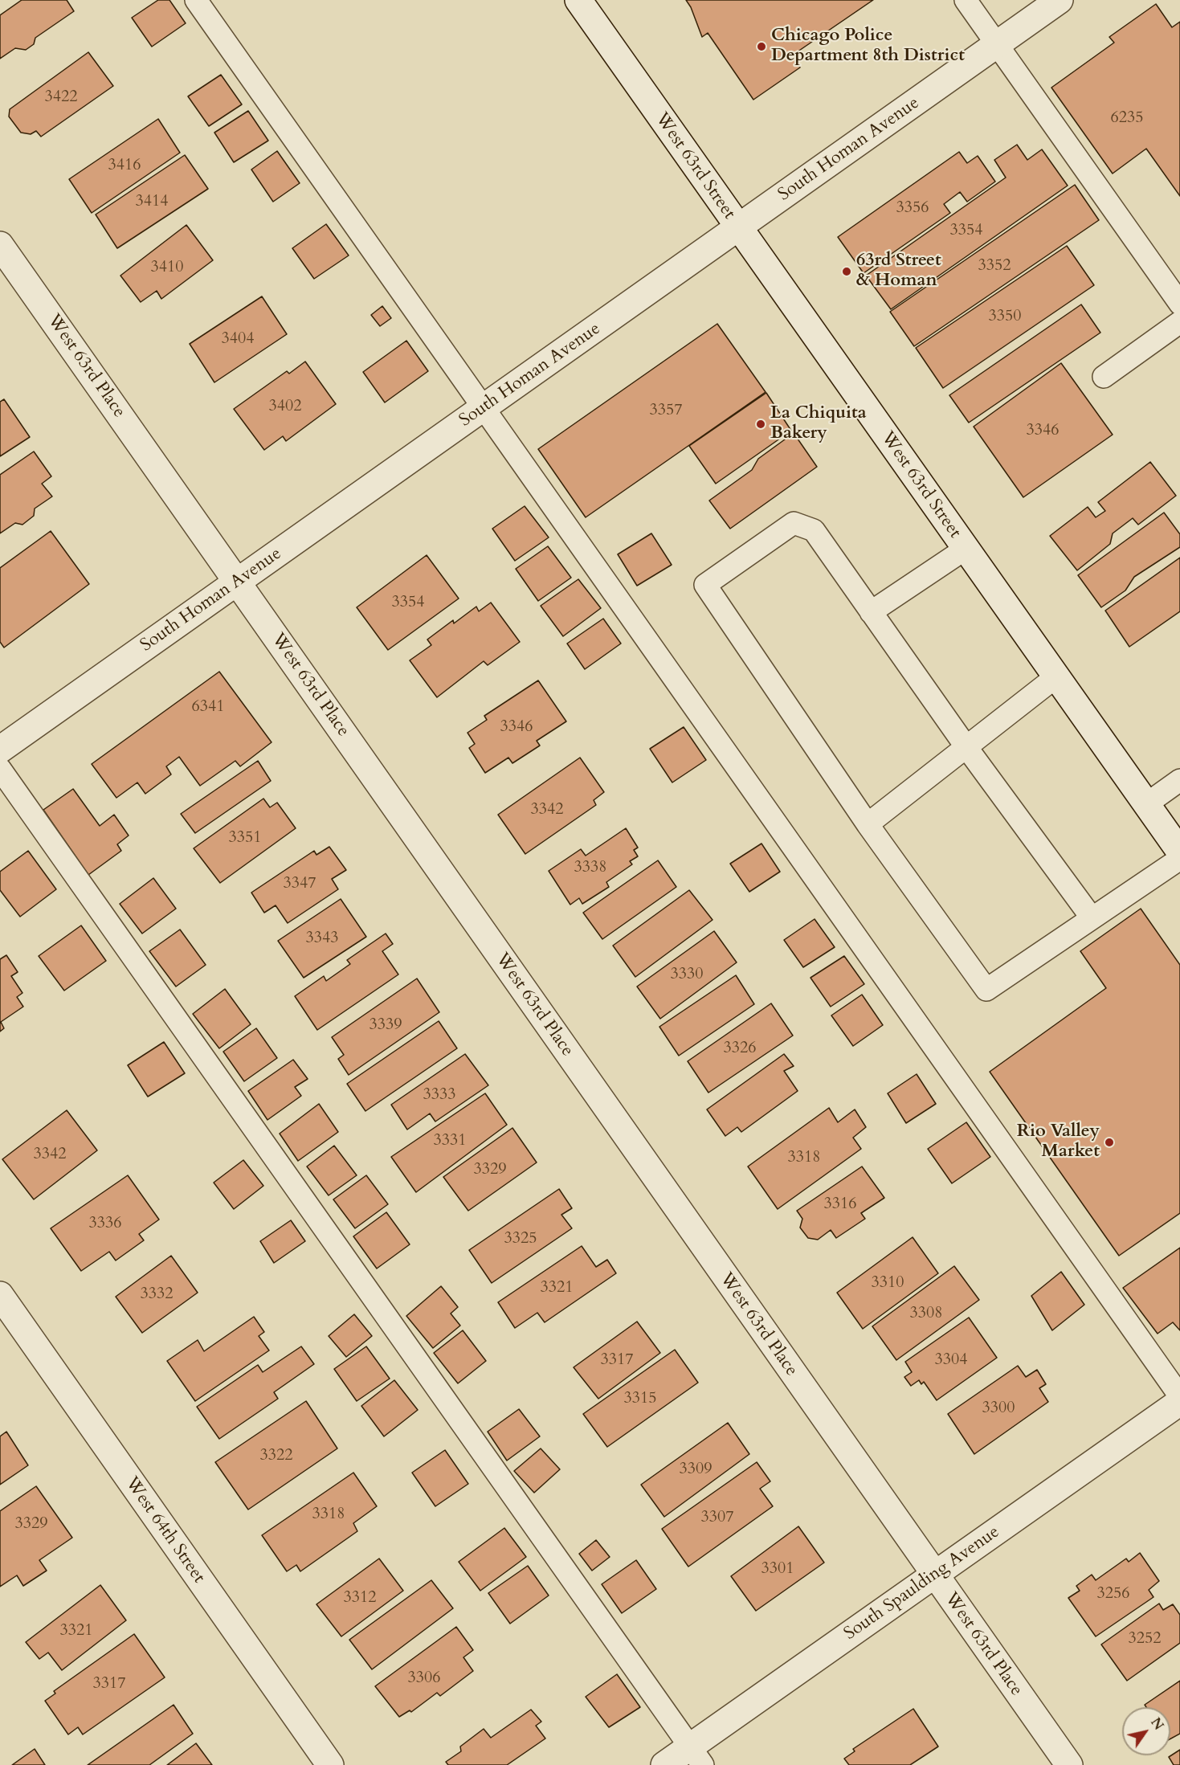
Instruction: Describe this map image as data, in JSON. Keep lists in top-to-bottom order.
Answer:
{
  "streets": {
    "street": [
      "South Homan Avenue",
      "West 63rd Street",
      "West 63rd Place",
      "West 64th Street",
      "South Spaulding Avenue"
    ]
  },
  "crossings": [
    ["South Homan Avenue", "West 63rd Street"],
    ["South Homan Avenue", "West 63rd Place"],
    ["West 63rd Place", "South Spaulding Avenue"]
  ],
  "places": [
    "Chicago Police Department 8th District",
    "63rd Street & Homan",
    "La Chiquita Bakery",
    "Rio Valley Market"
  ],
  "house_numbers": [
    "3422",
    "6235",
    "3416",
    "3414",
    "3356",
    "3354",
    "3352",
    "3410",
    "3350",
    "3404",
    "3402",
    "3357",
    "3346",
    "3354",
    "6341",
    "3346",
    "3342",
    "3351",
    "3338",
    "3347",
    "3343",
    "3330",
    "3339",
    "3326",
    "3333",
    "3331",
    "3342",
    "3318",
    "3329",
    "3316",
    "3336",
    "3325",
    "3310",
    "3321",
    "3332",
    "3308",
    "3317",
    "3304",
    "3315",
    "3300",
    "3322",
    "3309",
    "3318",
    "3307",
    "3329",
    "3301",
    "3256",
    "3312",
    "3321",
    "3252",
    "3306",
    "3317"
  ],
  "north": "top right"
}
